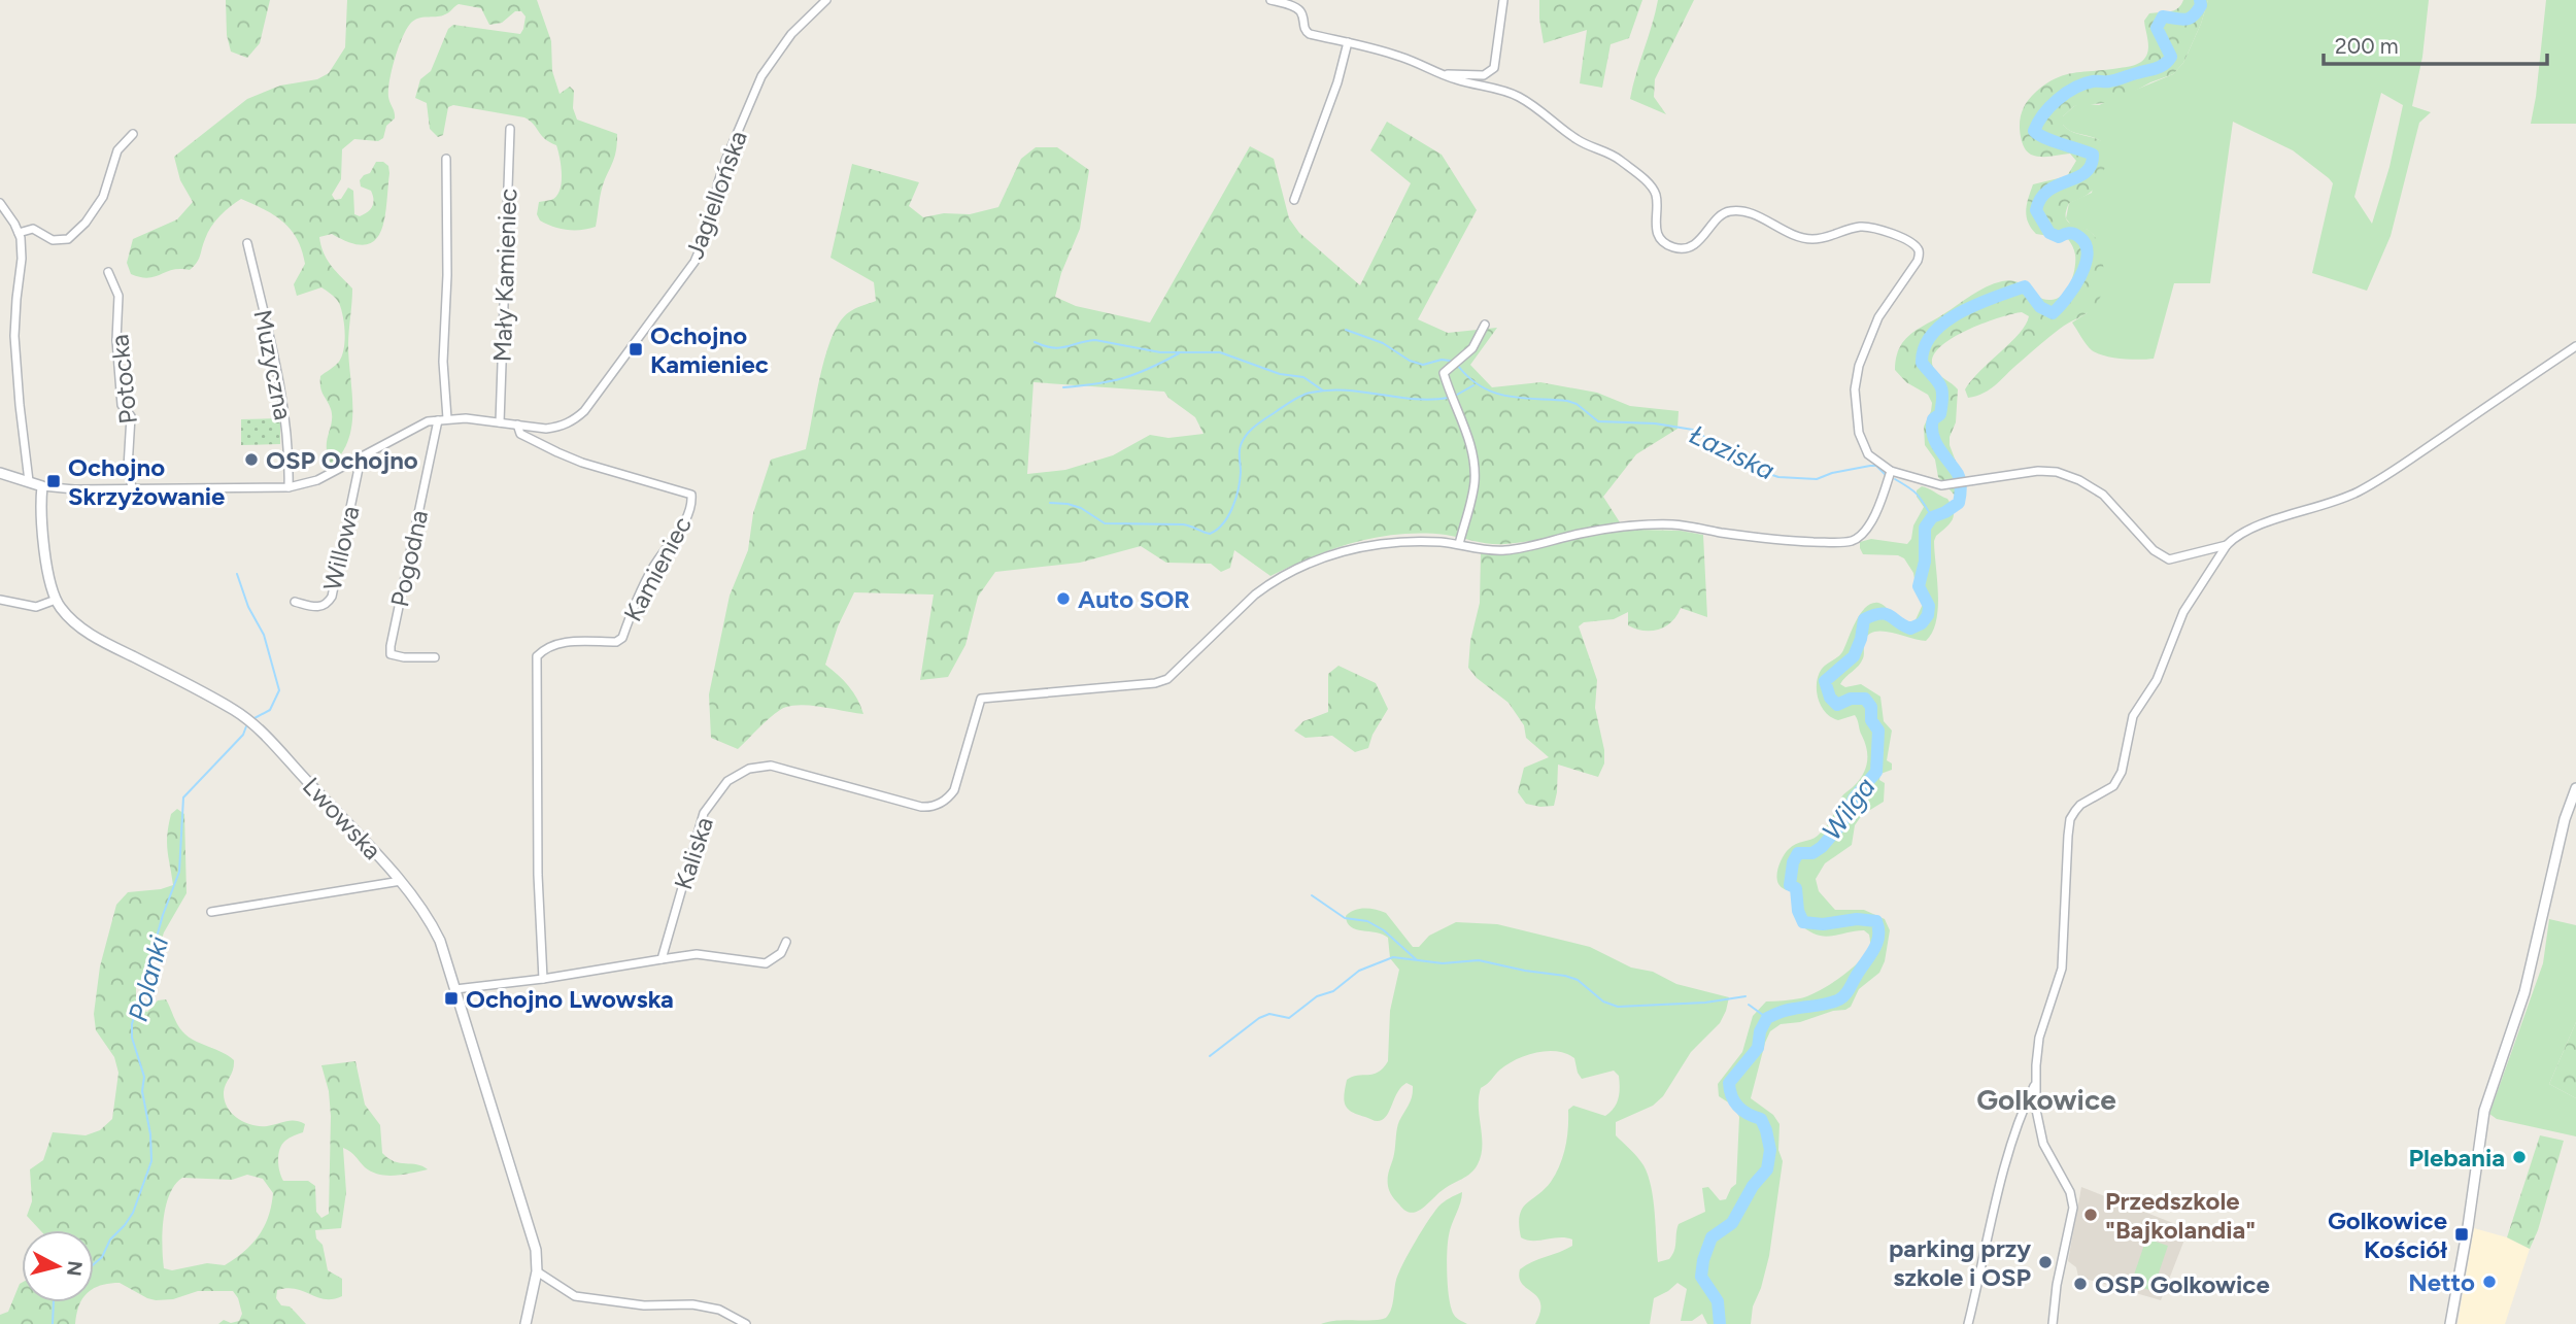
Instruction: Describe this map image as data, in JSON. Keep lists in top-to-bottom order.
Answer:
{
  "streets": {
    "street": [
      "Jagiellońska",
      "Mały Kamieniec",
      "Muzyczna",
      "Potocka",
      "Willowa",
      "Pogodna",
      "Kamieniec",
      "Lwowska",
      "Kaliska"
    ]
  },
  "crossings": [
    ["Jagiellońska", "Mały Kamieniec"],
    ["Jagiellońska", "Muzyczna"],
    ["Jagiellońska", "Potocka"],
    ["Jagiellońska", "Willowa"],
    ["Jagiellońska", "Pogodna"],
    ["Jagiellońska", "Kamieniec"],
    ["Jagiellońska", "Lwowska"]
  ],
  "districts": ["Golkowice"],
  "water": ["Łaziska", "Wilga", "Polanki"],
  "places": {
    "transit": [
      "Ochojno Kamieniec",
      "Ochojno Skrzyżowanie",
      "Ochojno Lwowska",
      "Golkowice Kościół"
    ],
    "other": [
      "OSP Ochojno",
      "Auto SOR",
      "Plebania",
      "Przedszkole \"Bajkolandia\"",
      "parking przy szkole i OSP",
      "Netto",
      "OSP Golkowice"
    ]
  },
  "scale_bar": "200 m",
  "north": "right"
}
